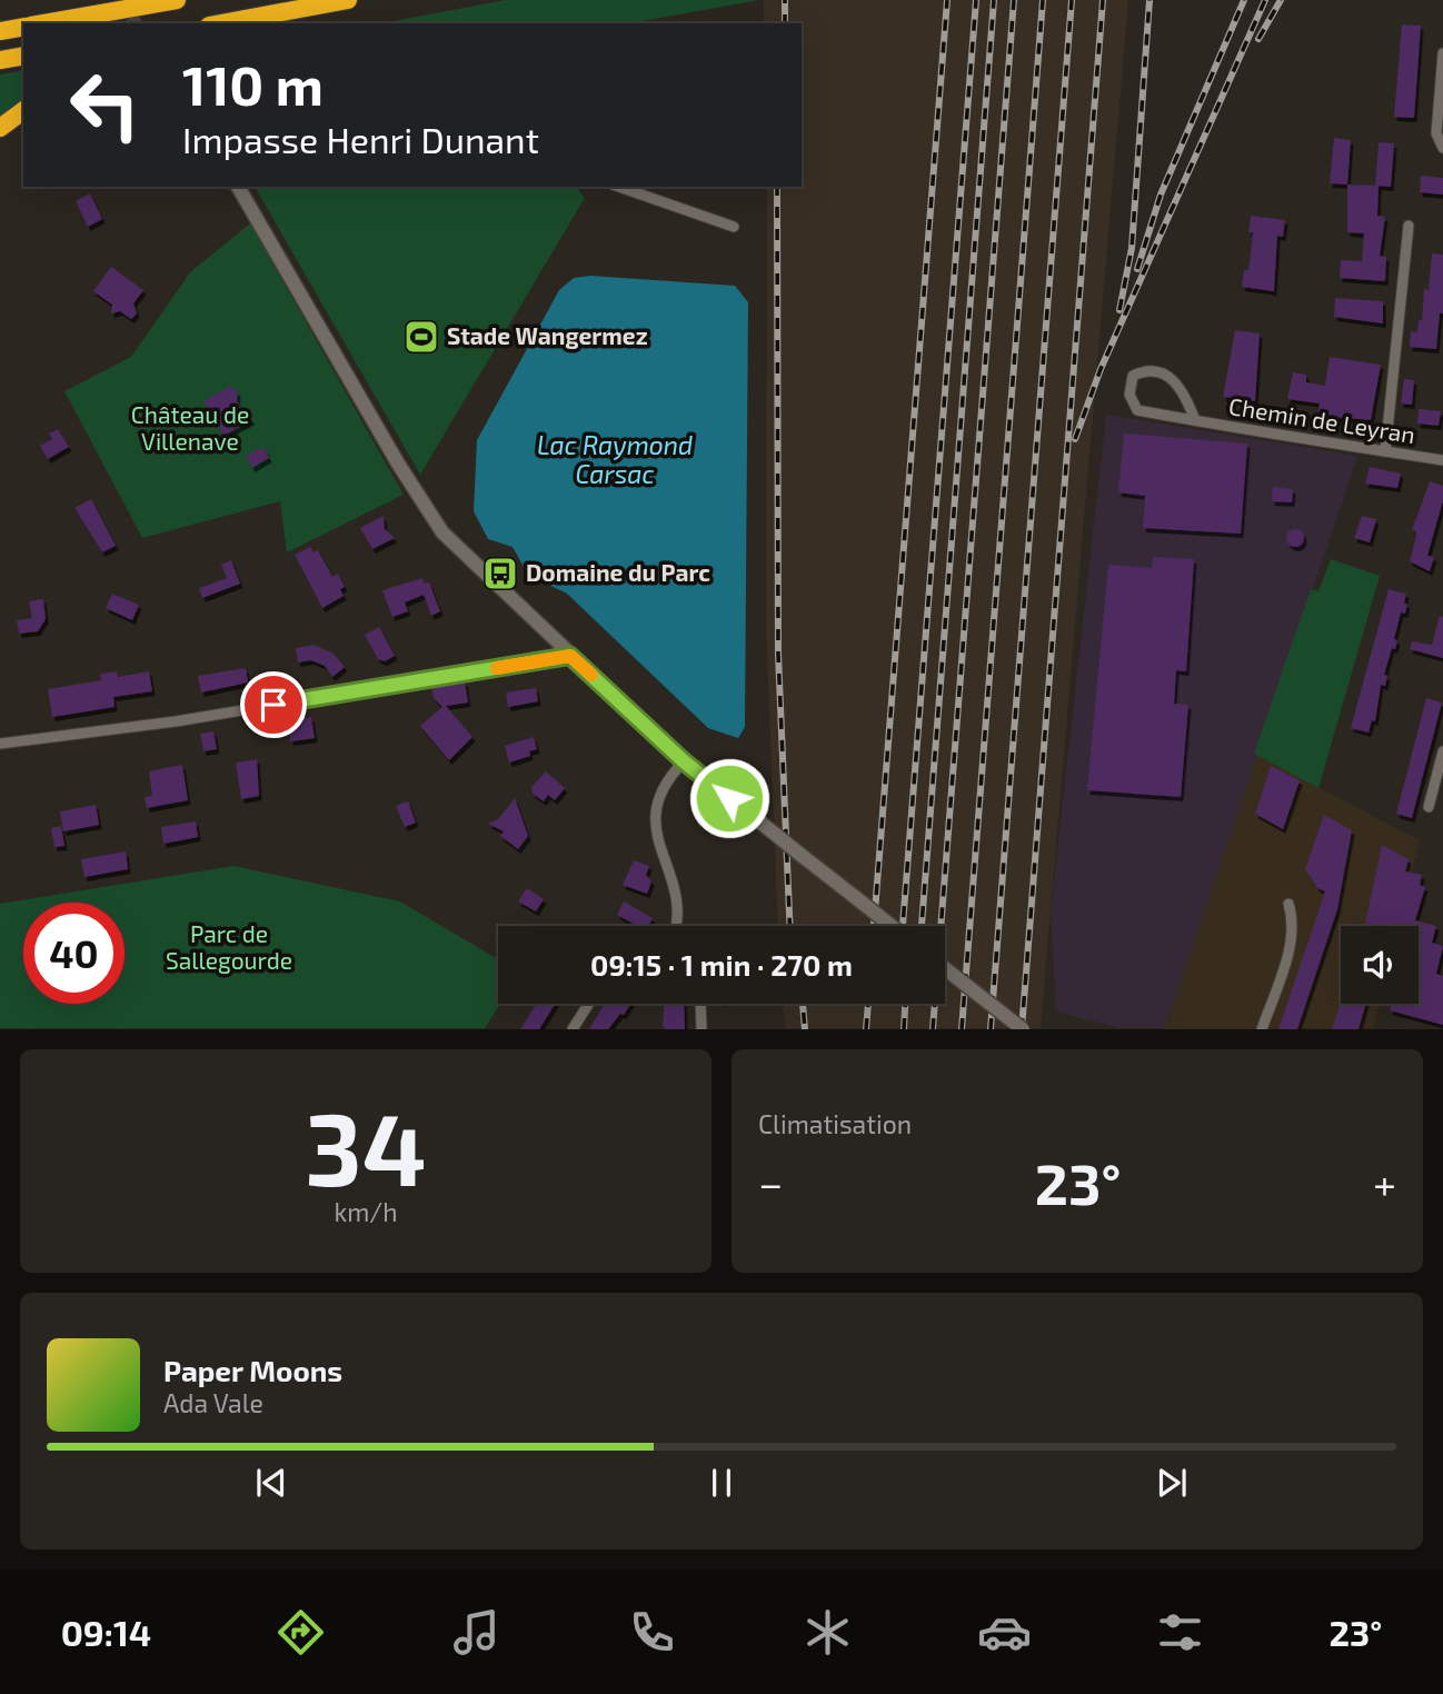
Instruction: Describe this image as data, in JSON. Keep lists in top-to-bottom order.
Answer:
{
  "streets": {
    "street": ["Chemin de Leyran"]
  },
  "water": ["Lac Raymond Carsac"],
  "parks": ["Château de Villenave", "Parc de Sallegourde"],
  "places": {
    "sports": ["Stade Wangermez"],
    "bus stop": ["Domaine du Parc"]
  },
  "page": {
    "turn": ["110 m", "Impasse Henri Dunant"],
    "limit": "40",
    "trip": "09:15 · 1 min · 270 m",
    "tile": [
      ["34", "km/h"],
      "Climatisation"
    ],
    "heat": ["−", "23°", "+"],
    "song": ["Paper Moons", "Ada Vale"],
    "tabs": ["09:14", "23°"]
  }
}
